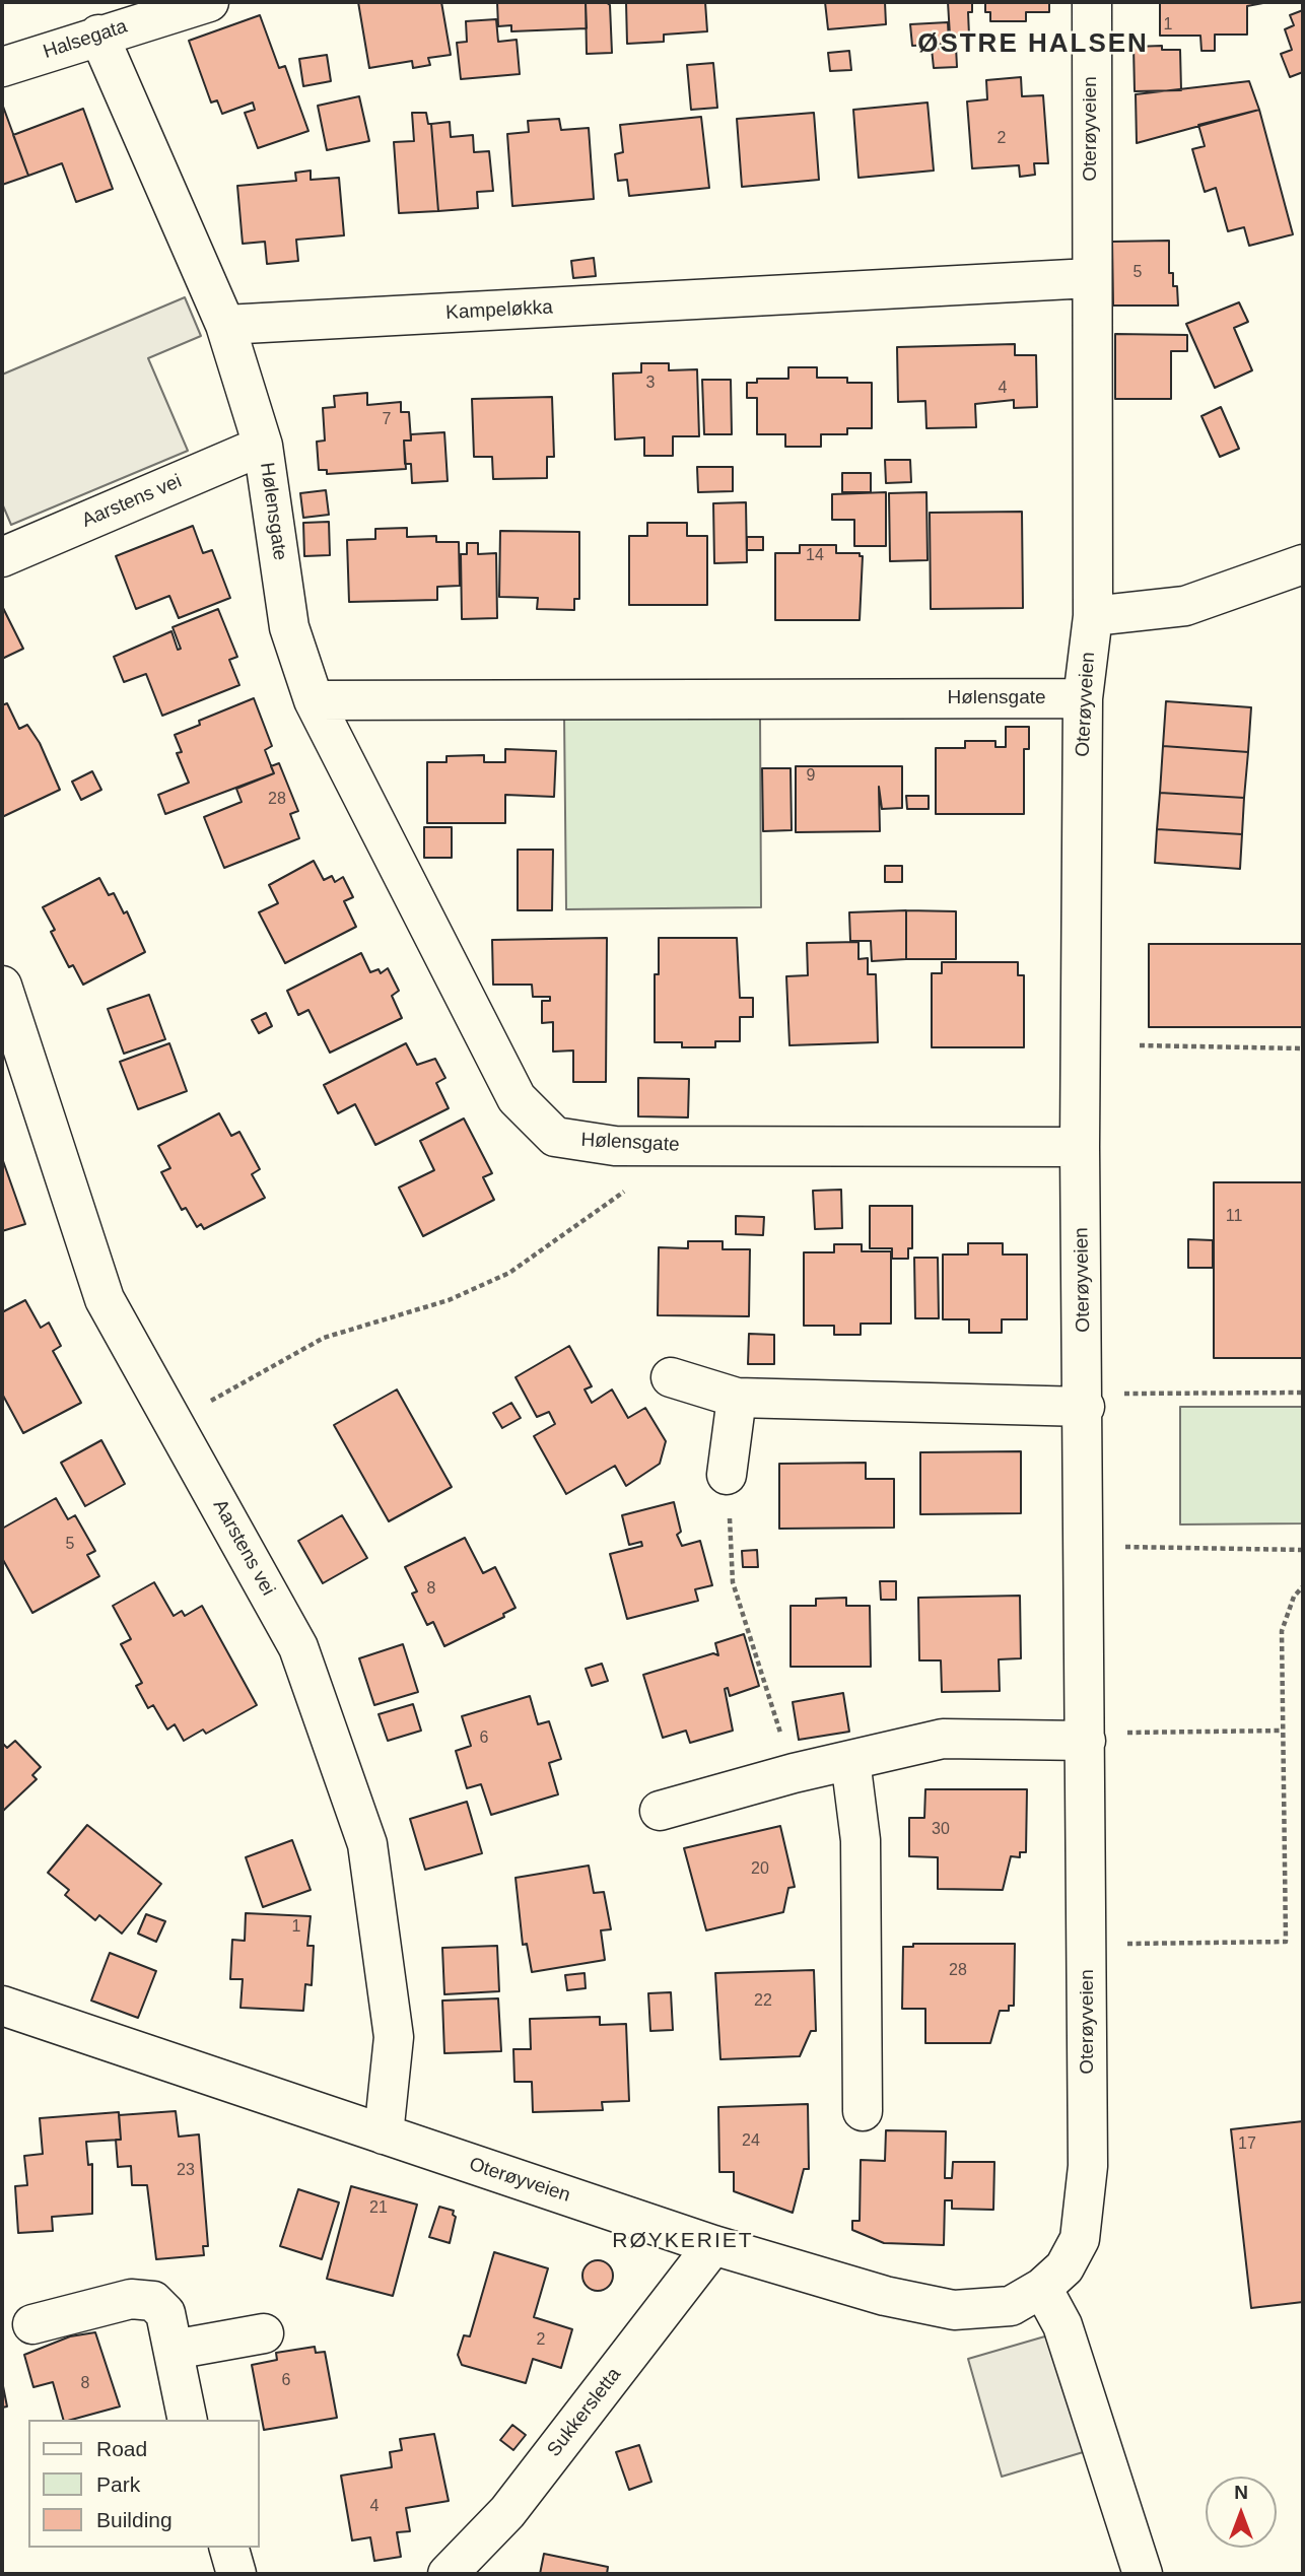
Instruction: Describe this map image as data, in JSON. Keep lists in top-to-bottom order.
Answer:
{
  "streets": {
    "street": [
      "Halsegata",
      "Oterøyveien",
      "Kampeløkka",
      "Aarstens vei",
      "Hølensgate",
      "Sukkersletta"
    ]
  },
  "crossings": [
    ["Oterøyveien", "Kampeløkka"],
    ["Oterøyveien", "Aarstens vei"],
    ["Oterøyveien", "Hølensgate"],
    ["Oterøyveien", "Sukkersletta"],
    ["Kampeløkka", "Hølensgate"],
    ["Aarstens vei", "Hølensgate"]
  ],
  "districts": ["ØSTRE HALSEN", "RØYKERIET"],
  "house_numbers": [
    "1",
    "2",
    "5",
    "3",
    "4",
    "7",
    "14",
    "9",
    "28",
    "11",
    "5",
    "8",
    "6",
    "30",
    "20",
    "1",
    "28",
    "22",
    "24",
    "17",
    "23",
    "21",
    "2",
    "6",
    "8",
    "4"
  ],
  "legend": ["Road", "Park", "Building"],
  "north": "top"
}
